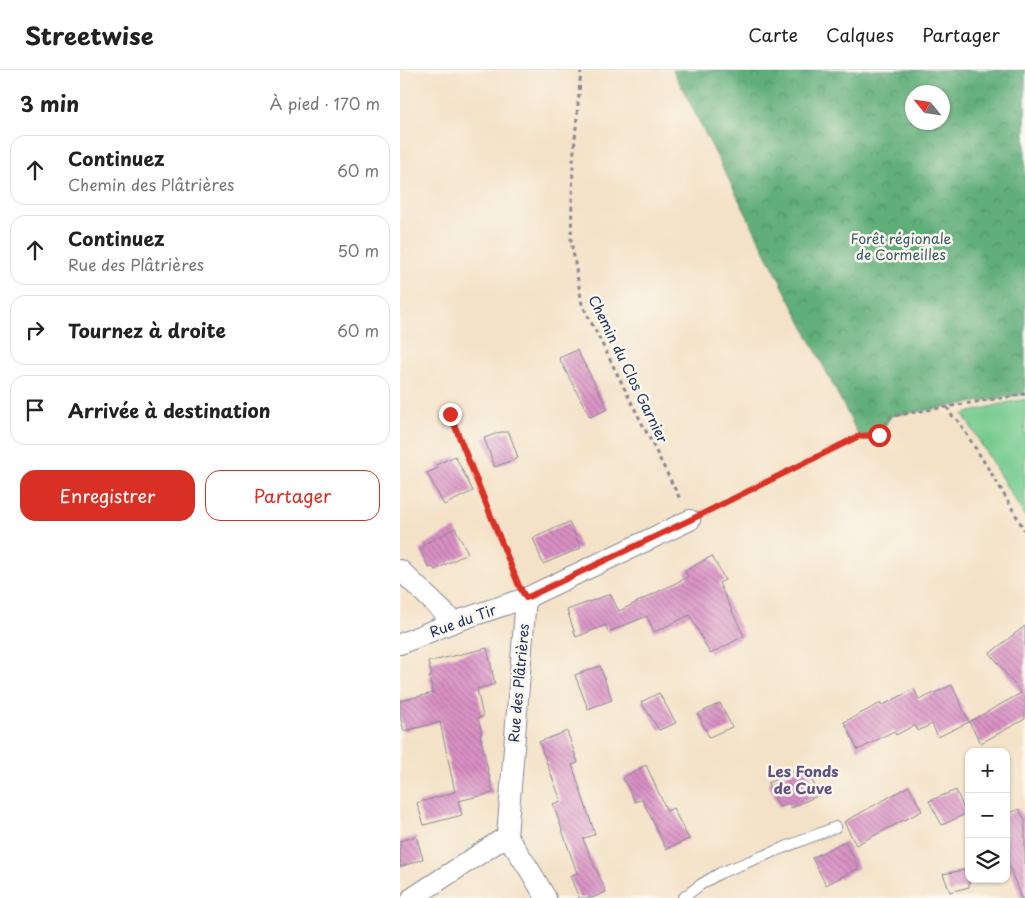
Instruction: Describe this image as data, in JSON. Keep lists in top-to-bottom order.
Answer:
{
  "streets": {
    "street": ["Rue du Tir", "Rue des Plâtrières"],
    "path": ["Chemin du Clos Garnier"]
  },
  "crossings": [
    ["Rue du Tir", "Rue des Plâtrières"]
  ],
  "districts": ["Les Fonds de Cuve"],
  "parks": ["Forêt régionale de Cormeilles"],
  "north": "top left",
  "page": {
    "header": "Streetwise",
    "nav": ["Carte", "Calques", "Partager"],
    "heading": ["3 min", "À pied · 170 m"],
    "list": [
      ["Continuez", "Chemin des Plâtrières", "60 m"],
      ["Continuez", "Rue des Plâtrières", "50 m"],
      ["Tournez à droite", "60 m"],
      "Arrivée à destination"
    ],
    "buttons": ["Enregistrer", "Partager"],
    "map_buttons": ["+", "−"]
  }
}
